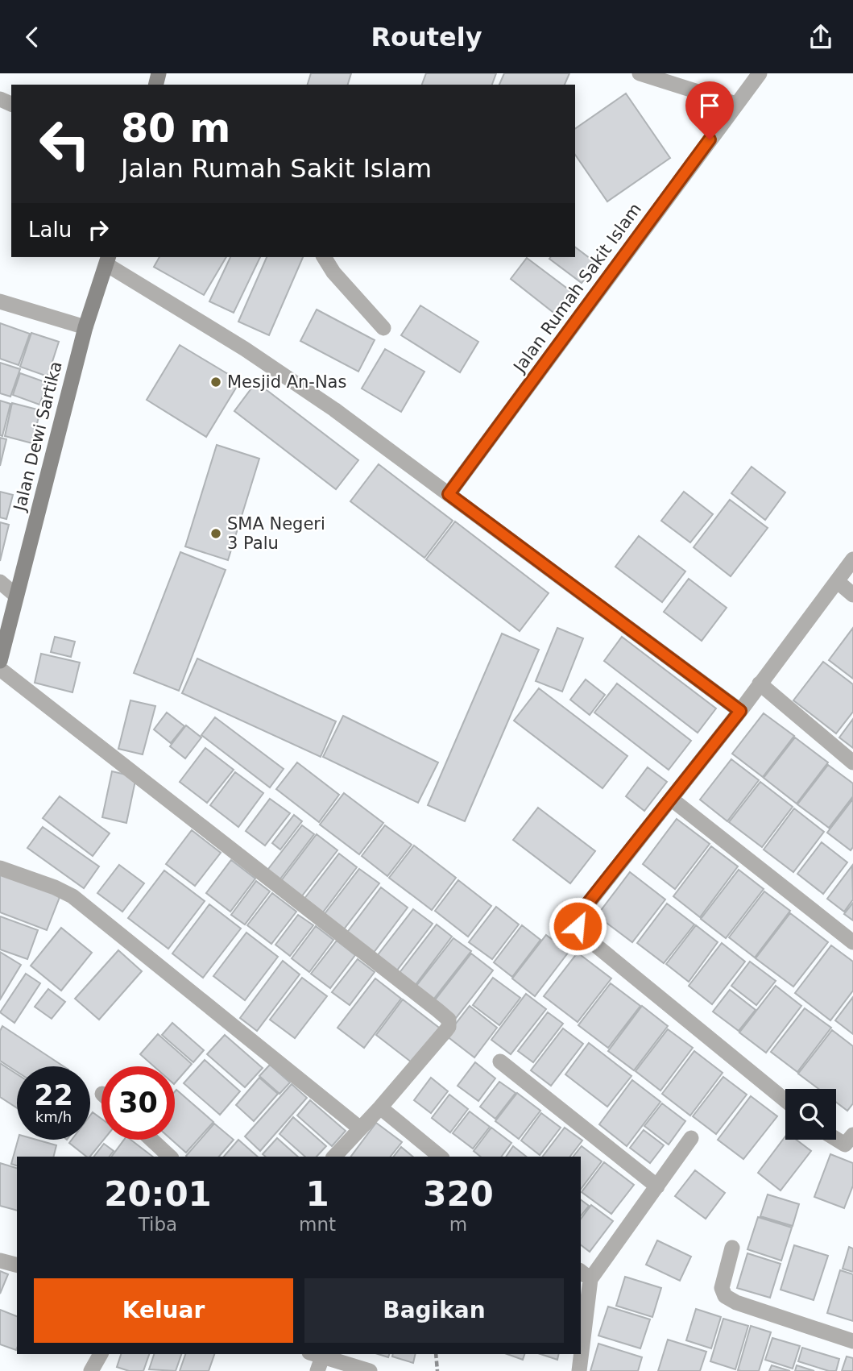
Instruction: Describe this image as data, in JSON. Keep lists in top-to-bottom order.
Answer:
{
  "streets": {
    "main road": ["Jalan Dewi Sartika"],
    "street": ["Jalan Rumah Sakit Islam"]
  },
  "places": ["Mesjid An-Nas", "SMA Negeri 3 Palu"],
  "page": {
    "header": "Routely",
    "turn": ["80 m", "Jalan Rumah Sakit Islam"],
    "then": "Lalu",
    "speed": "22 km/h",
    "limit": "30",
    "eta": [
      "20:01",
      "Tiba",
      "1",
      "mnt",
      "320",
      "m"
    ],
    "buttons": ["Keluar", "Bagikan"]
  }
}
